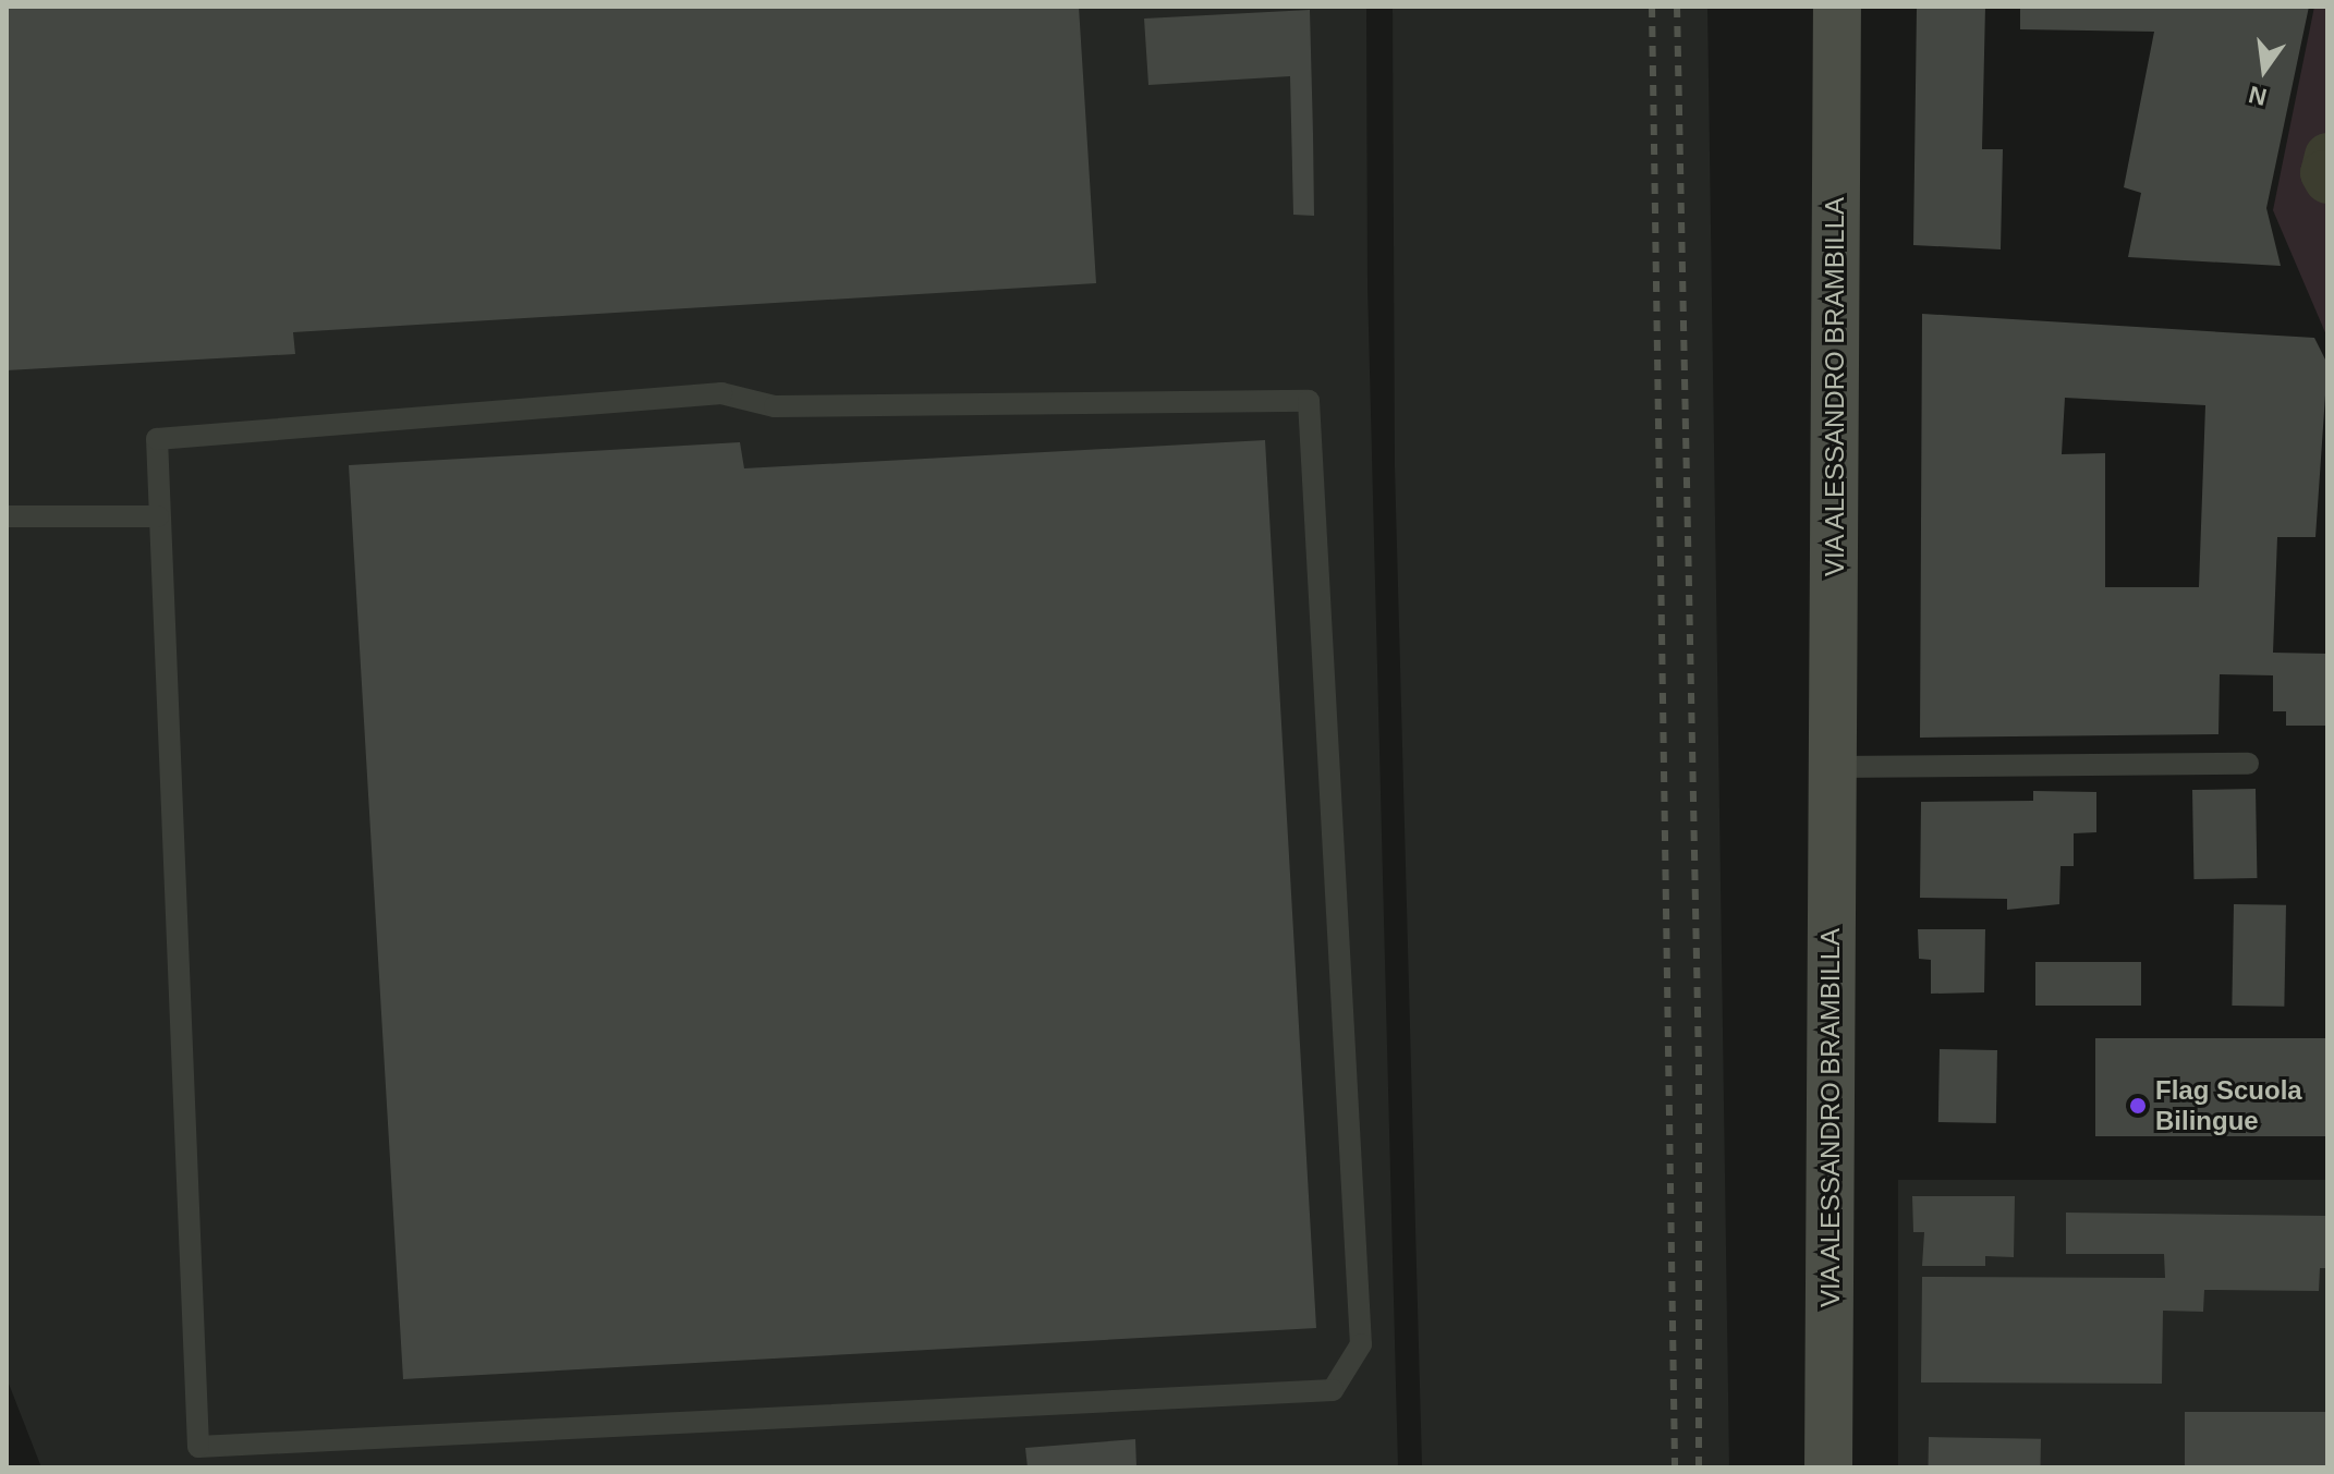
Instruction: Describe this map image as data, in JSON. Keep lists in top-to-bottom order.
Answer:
{
  "streets": {
    "main road": ["VIA ALESSANDRO BRAMBILLA"]
  },
  "places": ["Flag Scuola Bilingue"],
  "north": "bottom"
}
